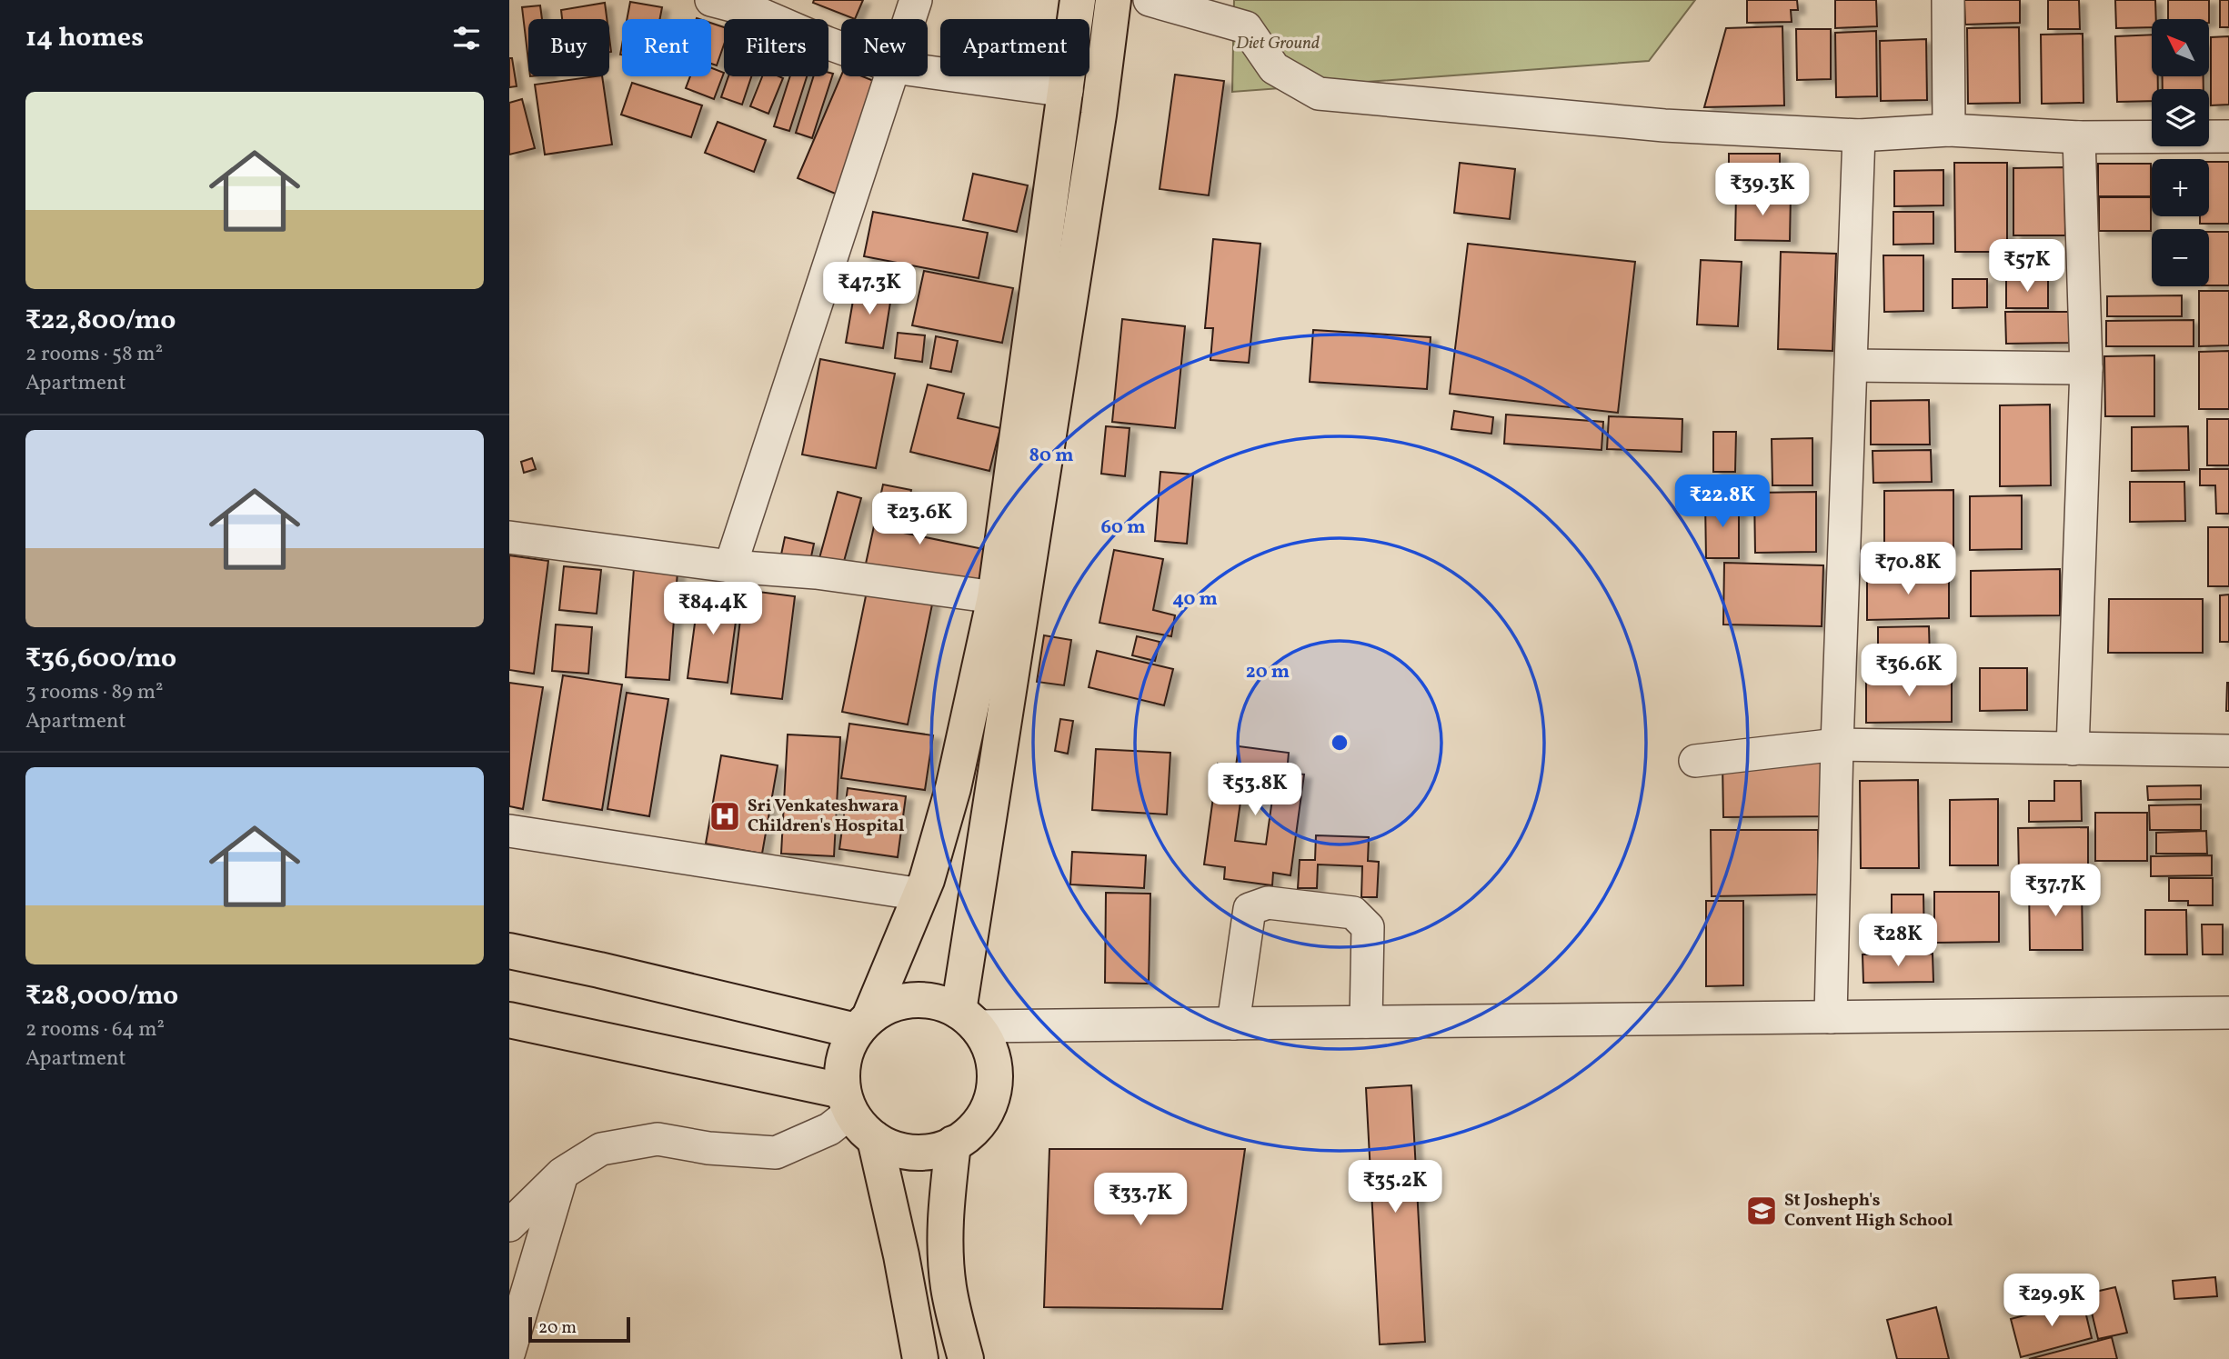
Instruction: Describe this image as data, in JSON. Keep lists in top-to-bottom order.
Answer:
{
  "parks": ["Diet Ground"],
  "places": {
    "hospital": ["Sri Venkateshwara Children's Hospital"],
    "school or university": ["St Josheph's Convent High School"]
  },
  "scale_bar": "20 m",
  "north": "top left",
  "page": {
    "heading": "14 homes",
    "map_buttons": ["+", "−"],
    "chip": [
      "Buy",
      "Rent",
      "Filters",
      "New",
      "Apartment"
    ],
    "list": [
      {
        "name": "₹22,800/mo",
        "note": "2 rooms · 58 m² · Apartment"
      },
      {
        "name": "₹36,600/mo",
        "note": "3 rooms · 89 m² · Apartment"
      },
      {
        "name": "₹28,000/mo",
        "note": "2 rooms · 64 m² · Apartment"
      }
    ],
    "price": [
      "₹39.3K",
      "₹57K",
      "₹47.3K",
      "₹22.8K",
      "₹23.6K",
      "₹70.8K",
      "₹84.4K",
      "₹36.6K",
      "₹53.8K",
      "₹37.7K",
      "₹28K",
      "₹35.2K",
      "₹33.7K",
      "₹29.9K"
    ],
    "scale": "20 m"
  },
  "rings": [
    "80 m",
    "60 m",
    "40 m",
    "20 m"
  ]
}
